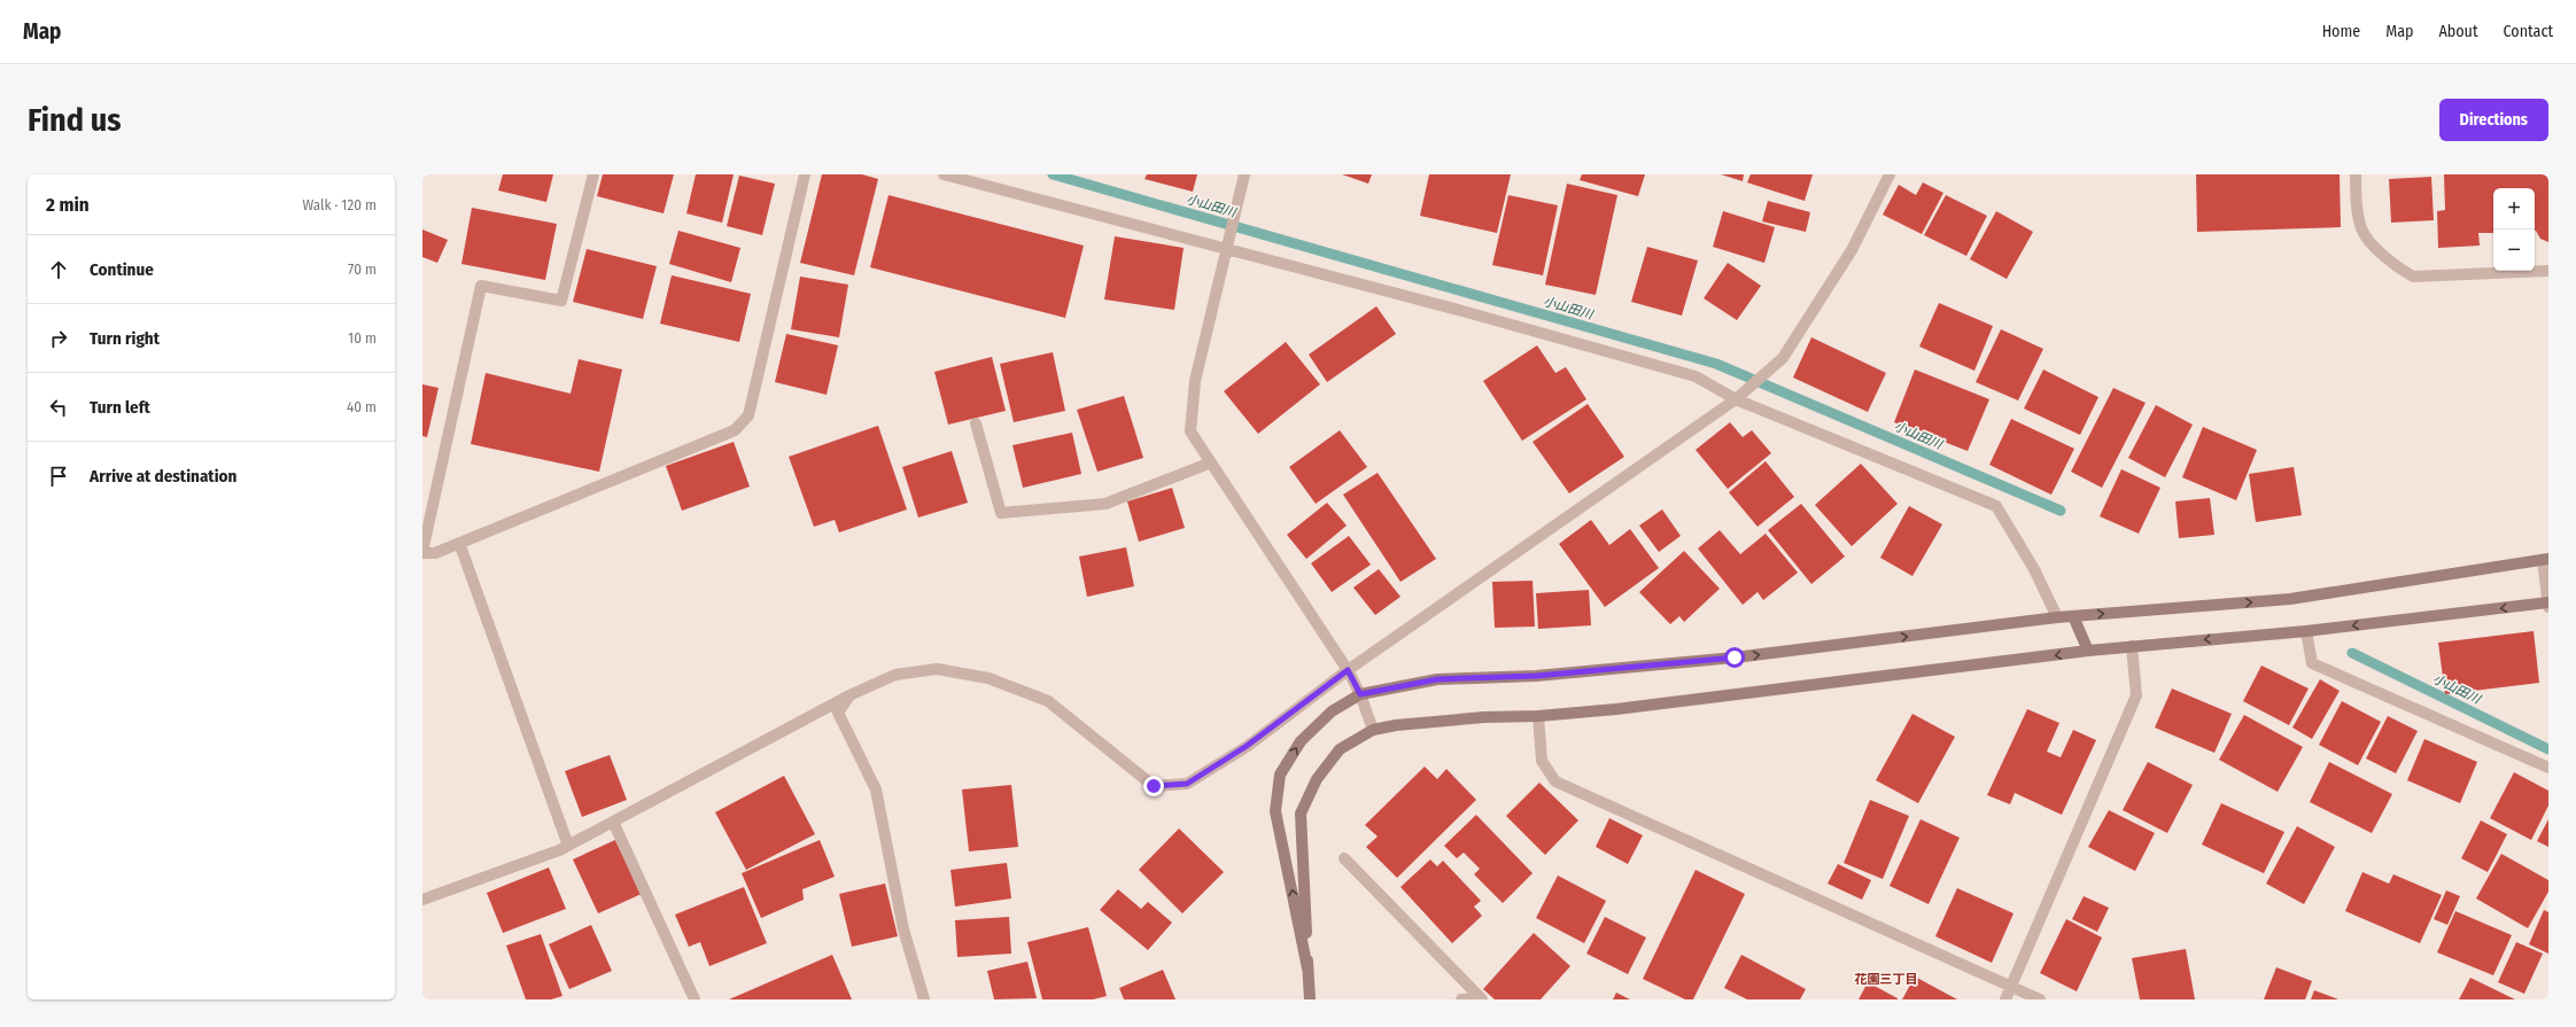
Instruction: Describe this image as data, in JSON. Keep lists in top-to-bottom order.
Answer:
{
  "districts": ["花園三丁目"],
  "water": ["小山田川"],
  "page": {
    "header": "Map",
    "nav": [
      "Home",
      "Map",
      "About",
      "Contact"
    ],
    "buttons": "Directions",
    "title": "Find us",
    "heading": ["2 min", "Walk · 120 m"],
    "map_buttons": ["+", "−"],
    "list": [
      ["Continue", "70 m"],
      ["Turn right", "10 m"],
      ["Turn left", "40 m"],
      "Arrive at destination"
    ]
  }
}
